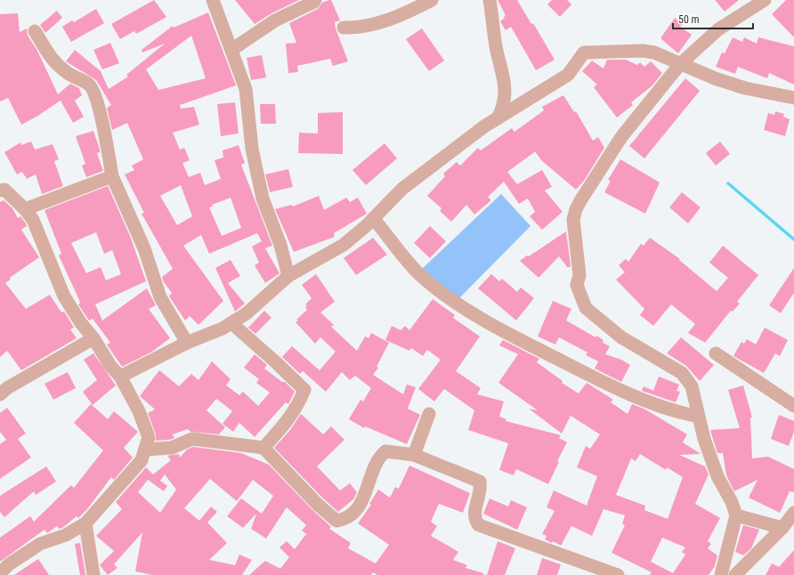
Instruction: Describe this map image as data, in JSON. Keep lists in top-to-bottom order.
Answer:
{
  "scale_bar": "50 m"
}
